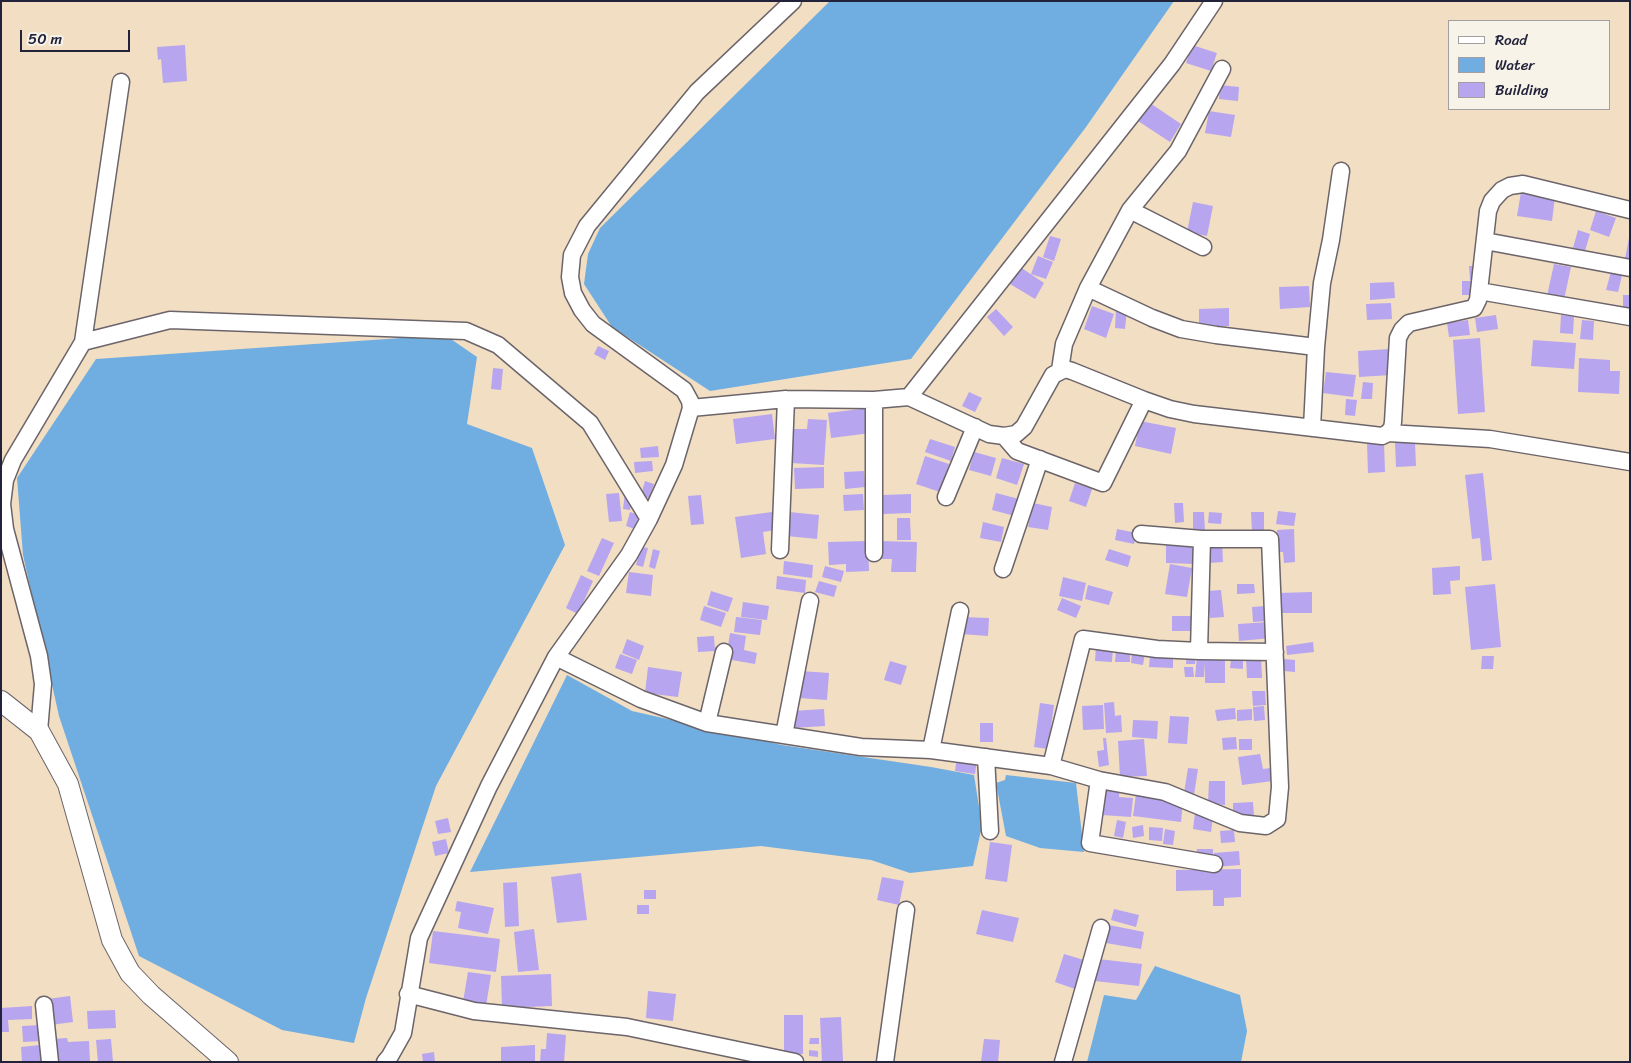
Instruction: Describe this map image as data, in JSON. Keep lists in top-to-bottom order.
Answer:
{
  "legend": ["Road", "Water", "Building"],
  "scale_bar": "50 m"
}
